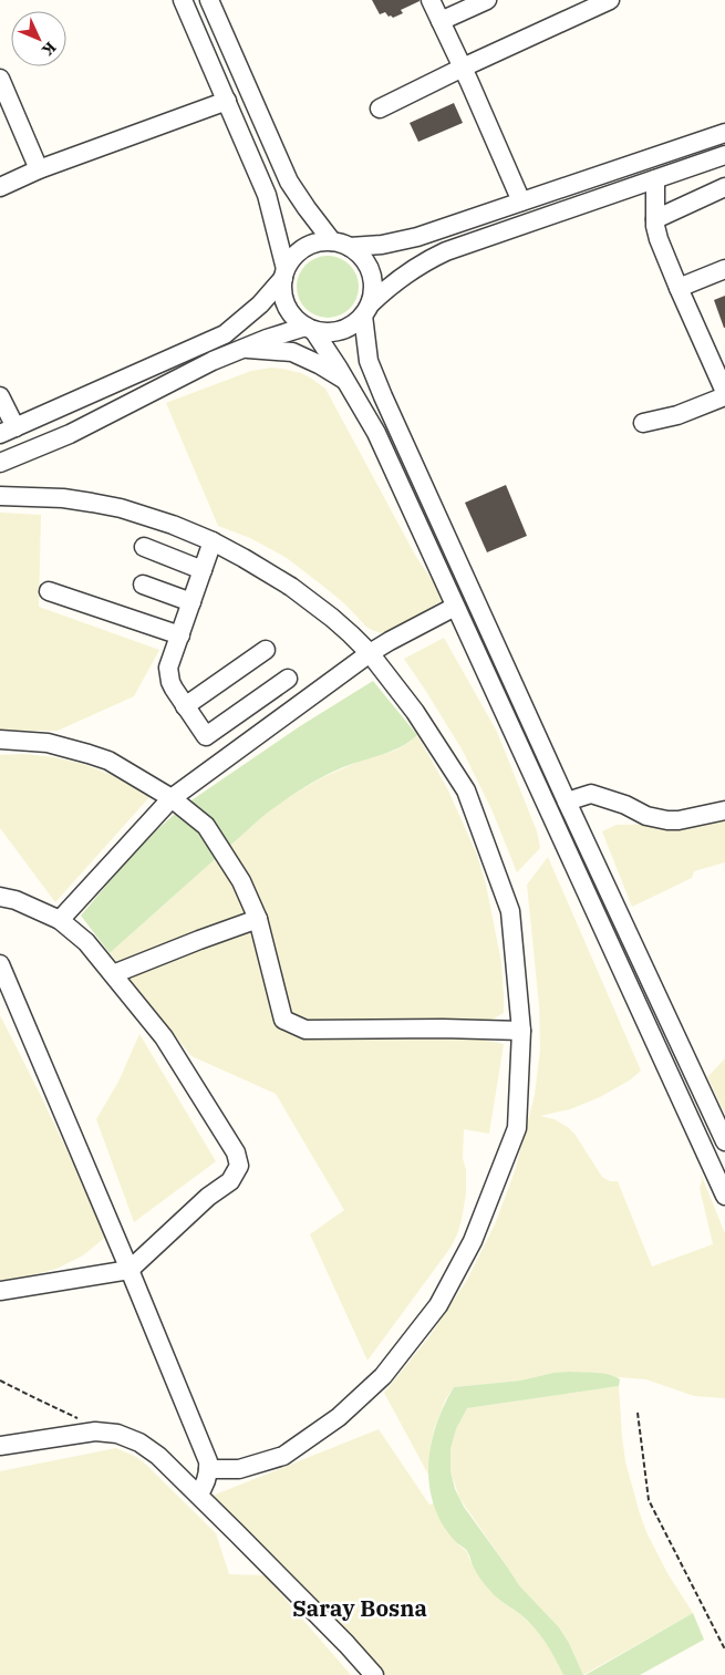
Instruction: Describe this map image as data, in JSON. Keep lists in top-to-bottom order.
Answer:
{
  "districts": ["Saray Bosna"],
  "north": "bottom right"
}
